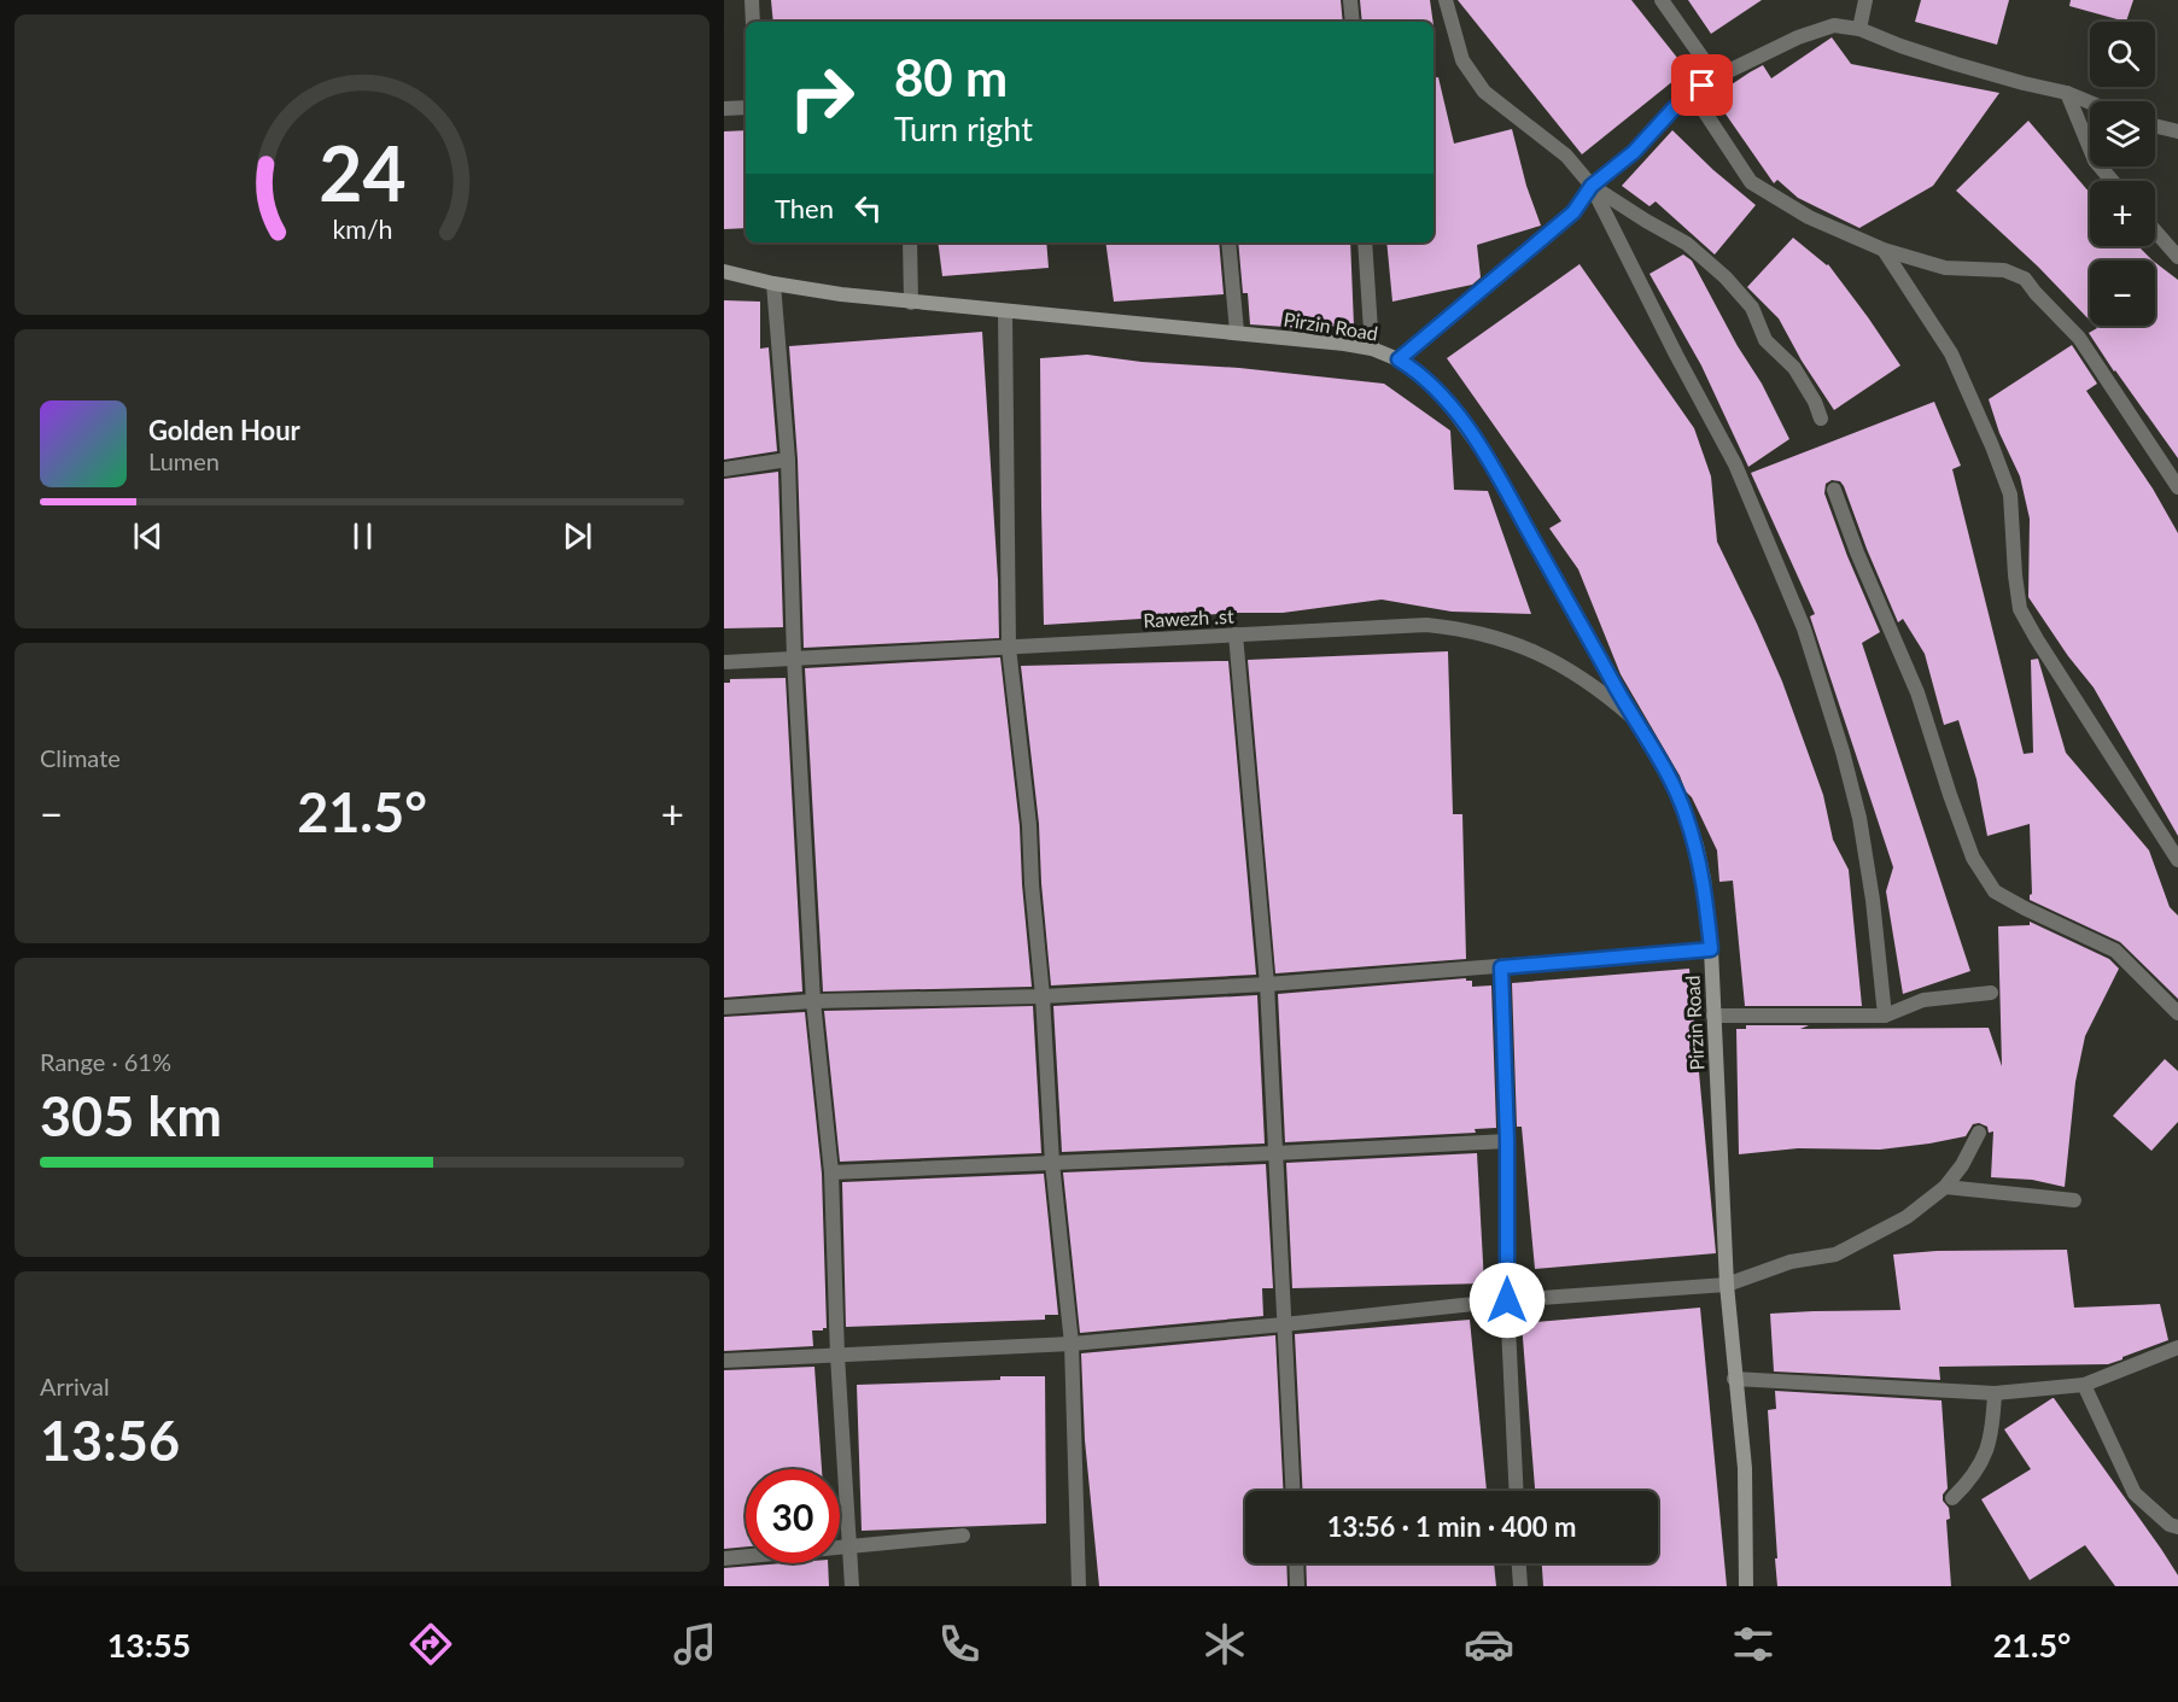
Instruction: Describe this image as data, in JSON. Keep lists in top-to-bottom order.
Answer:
{
  "streets": {
    "street": ["Pirzin Road", "Rawezh .st"]
  },
  "crossings": [
    ["Pirzin Road", "Rawezh .st"]
  ],
  "page": {
    "map_buttons": ["+", "−"],
    "turn": ["80 m", "Turn right"],
    "then": "Then",
    "song": ["Golden Hour", "Lumen"],
    "tile": [
      "Climate",
      ["Range · 61%", "305 km"],
      ["Arrival", "13:56"]
    ],
    "heat": ["−", "21.5°", "+"],
    "limit": "30",
    "trip": "13:56 · 1 min · 400 m",
    "tabs": ["13:55", "21.5°"],
    "gauge": ["24", "km/h"]
  }
}
